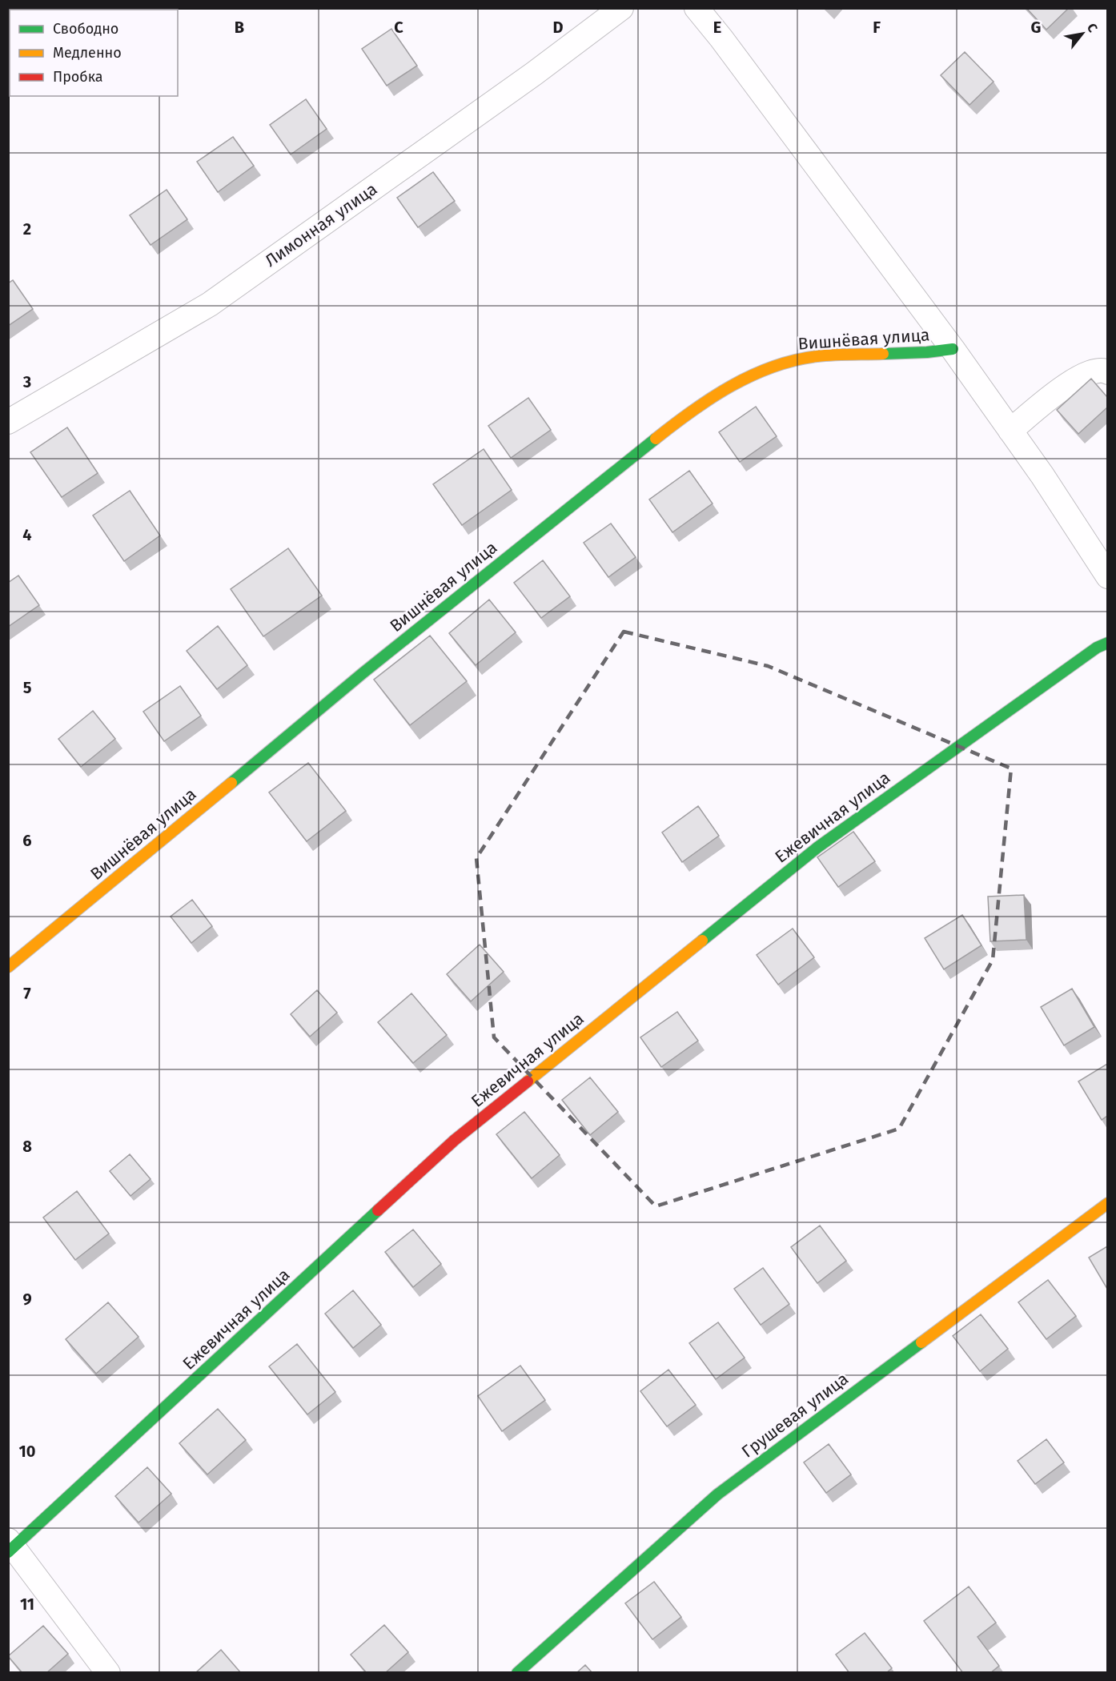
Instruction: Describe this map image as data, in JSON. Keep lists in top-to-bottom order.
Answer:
{
  "streets": {
    "street": [
      "Лимонная улица",
      "Вишнёвая улица",
      "Ежевичная улица",
      "Грушевая улица"
    ]
  },
  "legend": ["Свободно", "Медленно", "Пробка"],
  "north": "top right",
  "grid": {
    "columns": [
      "B",
      "C",
      "D",
      "E",
      "F",
      "G"
    ],
    "rows": [
      "2",
      "3",
      "4",
      "5",
      "6",
      "7",
      "8",
      "9",
      "10",
      "11"
    ]
  }
}
